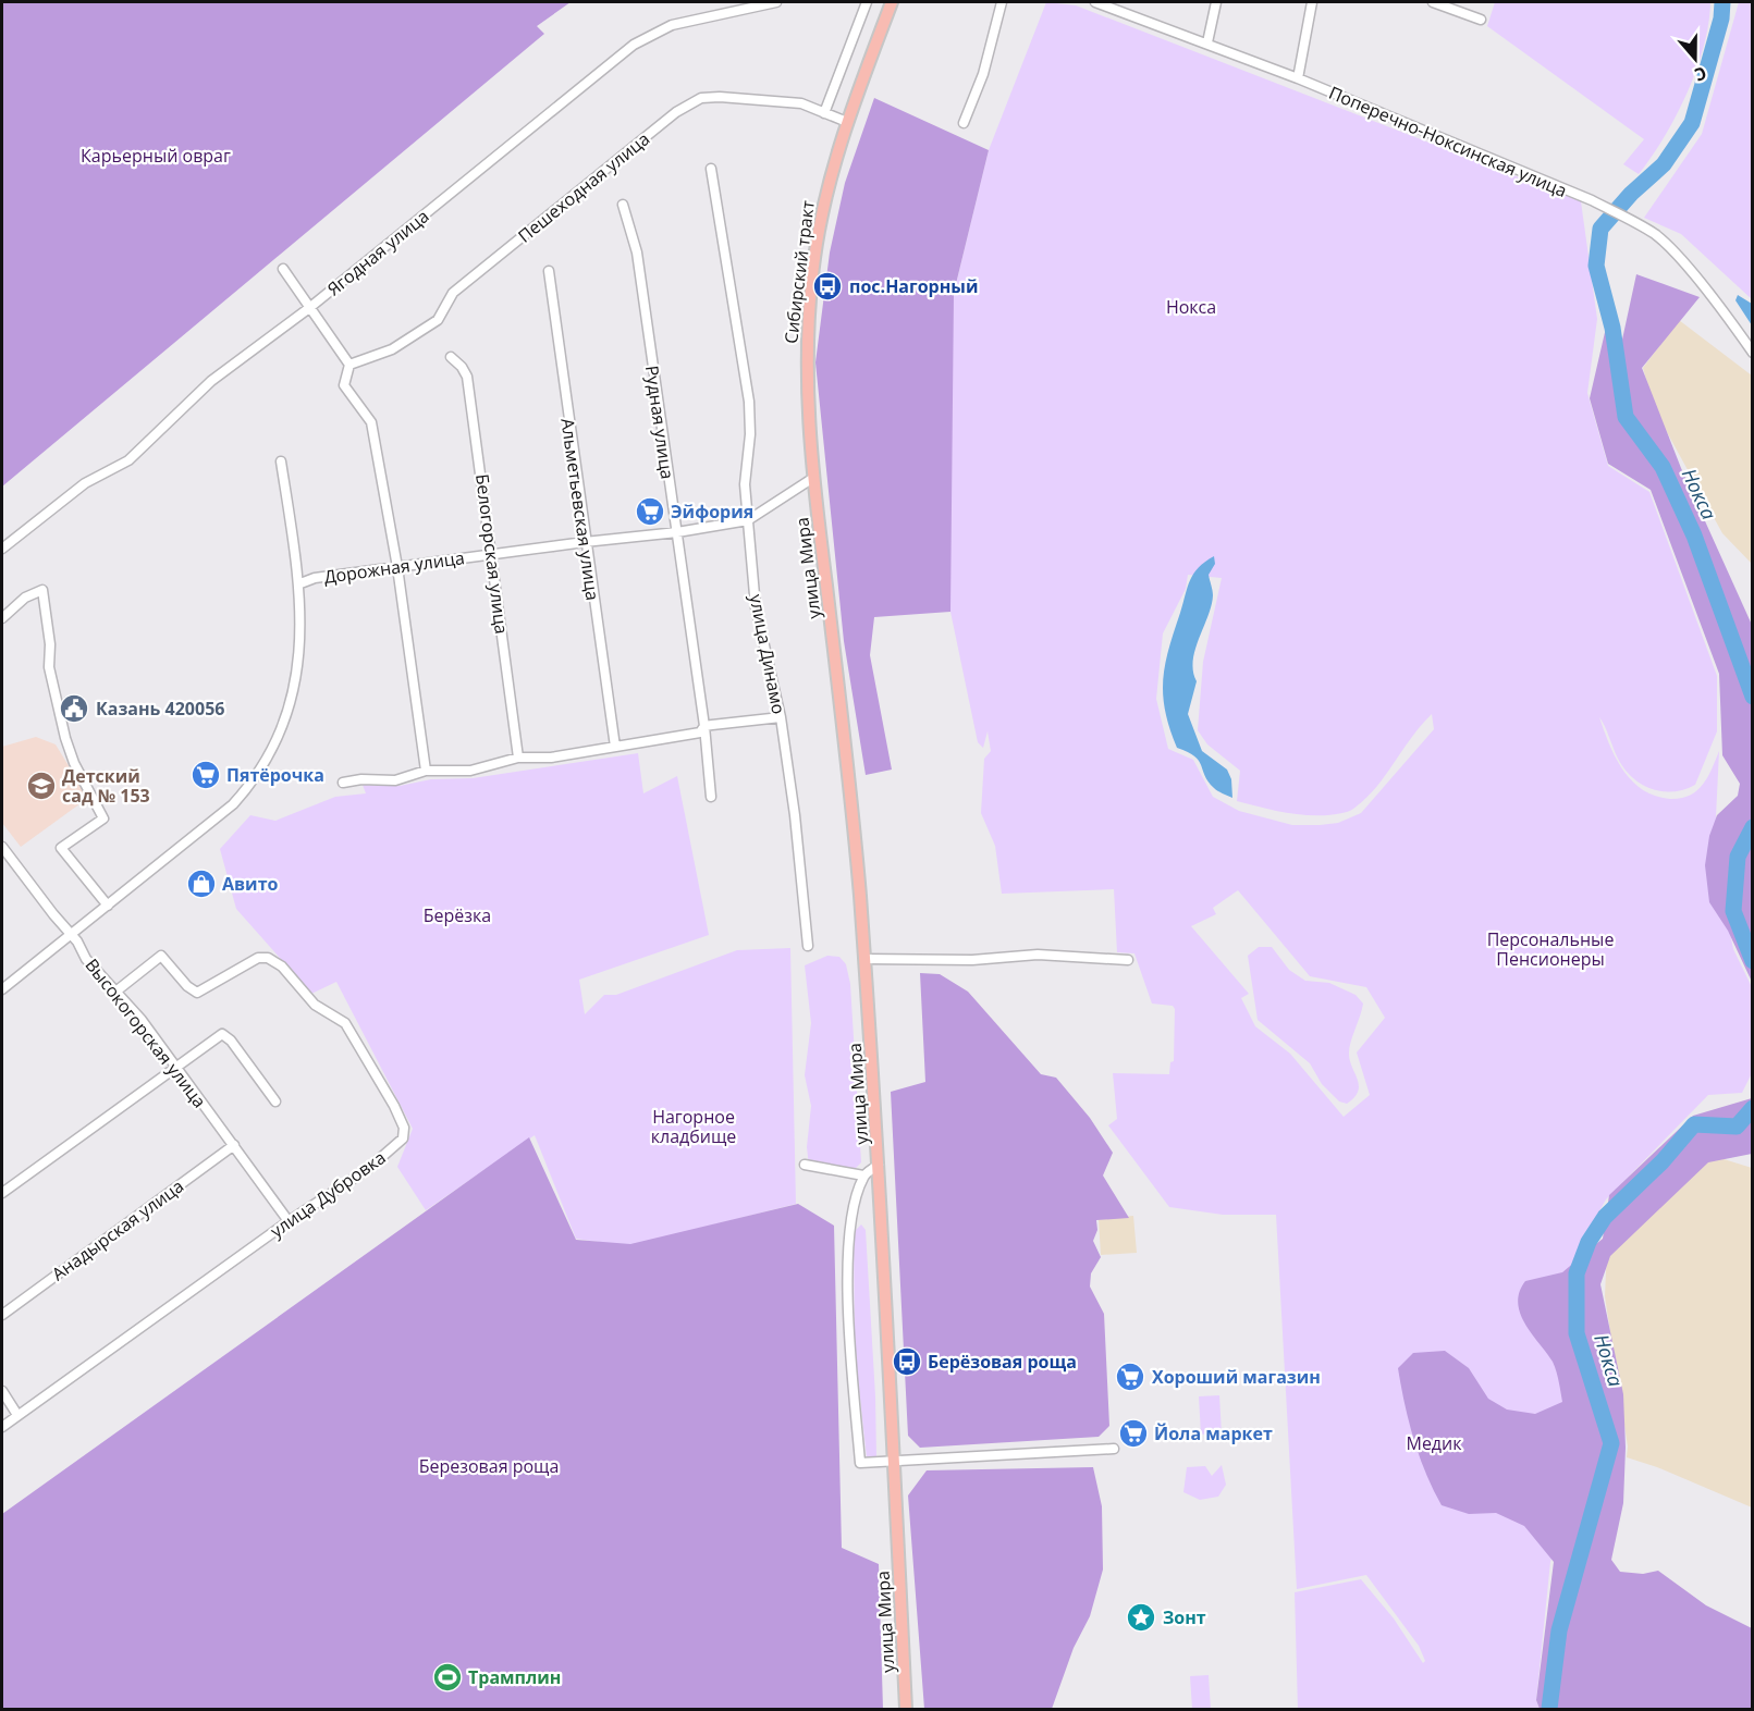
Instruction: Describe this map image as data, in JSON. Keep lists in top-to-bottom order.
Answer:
{
  "streets": {
    "main road": ["Сибирский тракт", "улица Мира"],
    "street": [
      "Поперечно-Ноксинская улица",
      "Пешеходная улица",
      "Ягодная улица",
      "Рудная улица",
      "Альметьевская улица",
      "Белогорская улица",
      "Дорожная улица",
      "улица Динамо",
      "Высокогорская улица",
      "улица Дубровка",
      "Анадырская улица"
    ]
  },
  "crossings": [
    ["Пешеходная улица", "Сибирский тракт"],
    ["Сибирский тракт", "Дорожная улица"],
    ["Сибирский тракт", "улица Мира"],
    ["Рудная улица", "Дорожная улица"],
    ["Альметьевская улица", "Дорожная улица"],
    ["Белогорская улица", "Дорожная улица"],
    ["Дорожная улица", "улица Мира"],
    ["Дорожная улица", "улица Динамо"],
    ["Дорожная улица", "Высокогорская улица"],
    ["Высокогорская улица", "улица Дубровка"],
    ["Высокогорская улица", "Анадырская улица"]
  ],
  "water": ["Нокса"],
  "parks": [
    "Карьерный овраг",
    "Нокса",
    "Берёзка",
    "Персональные Пенсионеры",
    "Нагорное кладбище",
    "Медик",
    "Березовая роща"
  ],
  "places": {
    "bus stop": ["пос.Нагорный", "Берёзовая роща"],
    "supermarket": [
      "Эйфория",
      "Пятёрочка",
      "Хороший магазин",
      "Йола маркет"
    ],
    "public building": ["Казань 420056"],
    "school or university": ["Детский сад № 153"],
    "shop": ["Авито"],
    "place": ["Зонт"],
    "sports": ["Трамплин"]
  },
  "north": "bottom"
}
